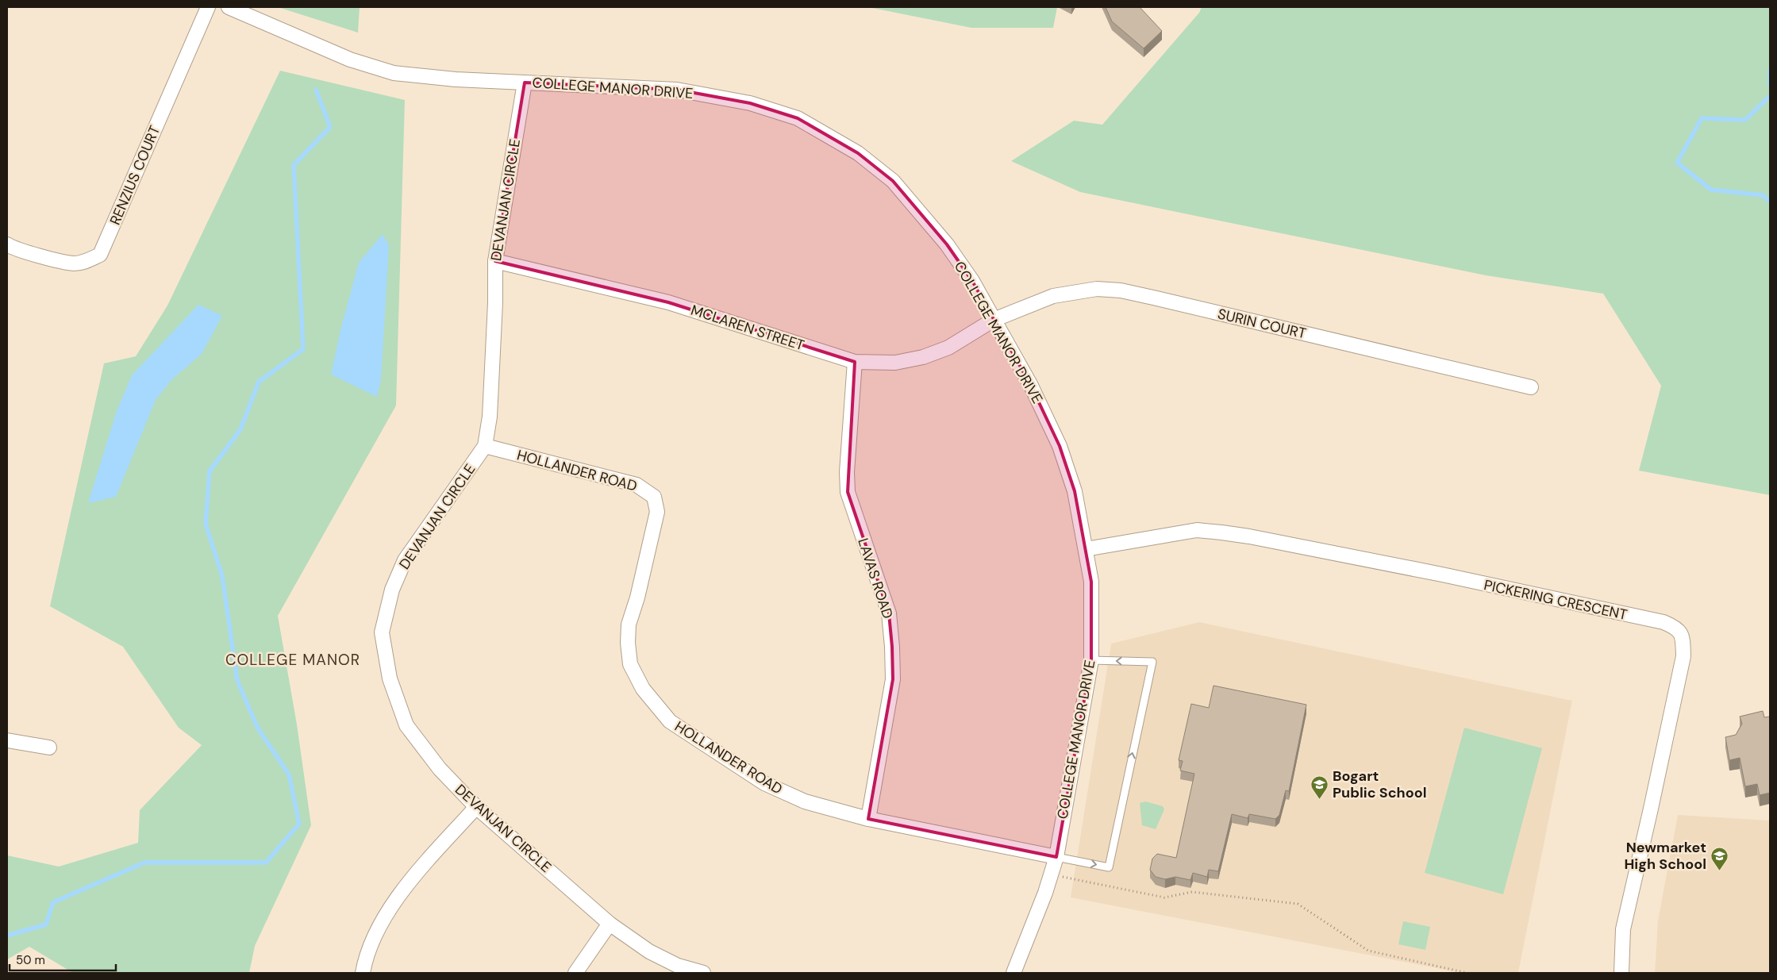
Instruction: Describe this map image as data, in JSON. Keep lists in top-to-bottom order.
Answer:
{
  "streets": {
    "street": [
      "COLLEGE MANOR DRIVE",
      "RENZIUS COURT",
      "DEVANJAN CIRCLE",
      "SURIN COURT",
      "MCLAREN STREET",
      "HOLLANDER ROAD",
      "LAVAS ROAD",
      "PICKERING CRESCENT"
    ]
  },
  "crossings": [
    ["COLLEGE MANOR DRIVE", "DEVANJAN CIRCLE"],
    ["COLLEGE MANOR DRIVE", "SURIN COURT"],
    ["COLLEGE MANOR DRIVE", "MCLAREN STREET"],
    ["COLLEGE MANOR DRIVE", "HOLLANDER ROAD"],
    ["COLLEGE MANOR DRIVE", "PICKERING CRESCENT"],
    ["DEVANJAN CIRCLE", "MCLAREN STREET"],
    ["DEVANJAN CIRCLE", "HOLLANDER ROAD"],
    ["SURIN COURT", "MCLAREN STREET"],
    ["MCLAREN STREET", "LAVAS ROAD"],
    ["HOLLANDER ROAD", "LAVAS ROAD"]
  ],
  "districts": ["COLLEGE MANOR"],
  "places": {
    "school or university": ["Bogart Public School", "Newmarket High School"]
  },
  "scale_bar": "50 m"
}
